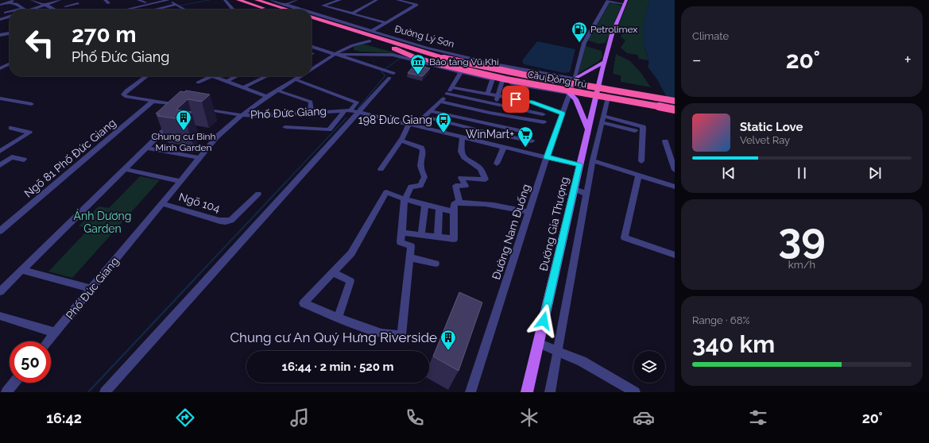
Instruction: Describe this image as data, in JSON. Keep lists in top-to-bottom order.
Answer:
{
  "streets": {
    "highway": ["Đường Lý Sơn", "Cầu Đông Trù"],
    "main road": ["Đường Gia Thượng"],
    "street": [
      "Phố Đức Giang",
      "Ngõ 81 Phố Đức Giang",
      "Ngõ 104",
      "Đường Nam Đuống"
    ]
  },
  "crossings": [
    ["Đường Lý Sơn", "Cầu Đông Trù"],
    ["Đường Lý Sơn", "Đường Nam Đuống"],
    ["Phố Đức Giang", "Ngõ 104"],
    ["Phố Đức Giang", "Đường Gia Thượng"],
    ["Phố Đức Giang", "Đường Nam Đuống"]
  ],
  "parks": ["Ánh Dương Garden"],
  "places": {
    "fuel station": ["Petrolimex"],
    "museum": ["Bảo tàng Vũ Khí"],
    "building": ["Chung cư Bình Minh Garden", "Chung cư An Quý Hưng Riverside"],
    "bus stop": ["198 Đức Giang"],
    "supermarket": ["WinMart+"]
  },
  "page": {
    "tile": [
      "Climate",
      ["39", "km/h"],
      ["Range · 68%", "340 km"]
    ],
    "turn": ["270 m", "Phố Đức Giang"],
    "heat": ["−", "20°", "+"],
    "song": ["Static Love", "Velvet Ray"],
    "limit": "50",
    "trip": "16:44 · 2 min · 520 m",
    "tabs": ["16:42", "20°"]
  }
}
